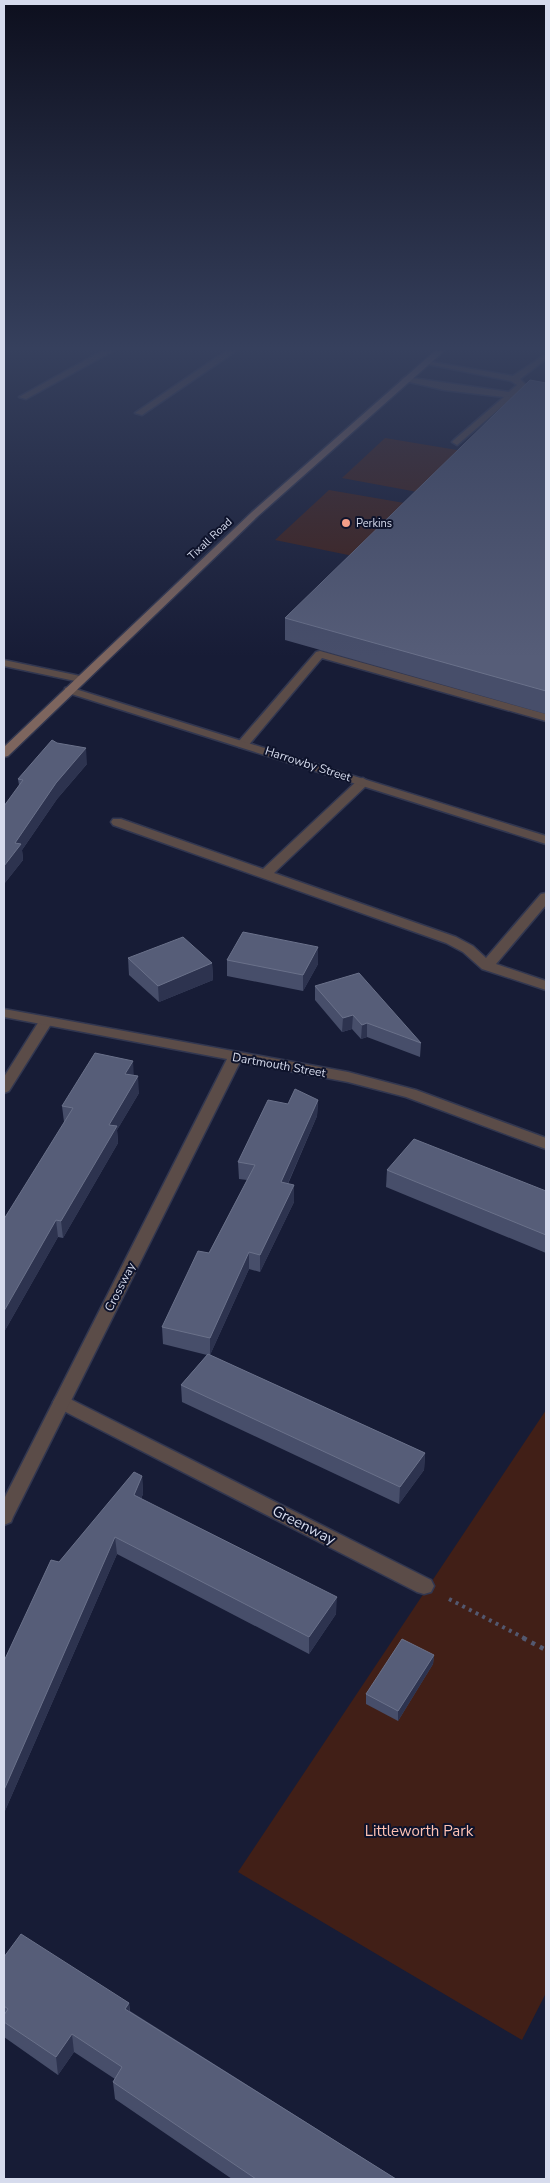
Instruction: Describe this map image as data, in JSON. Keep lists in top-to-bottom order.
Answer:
{
  "streets": {
    "street": [
      "Tixall Road",
      "Harrowby Street",
      "Dartmouth Street",
      "Crossway",
      "Greenway"
    ]
  },
  "crossings": [
    ["Tixall Road", "Harrowby Street"],
    ["Dartmouth Street", "Crossway"],
    ["Crossway", "Greenway"]
  ],
  "parks": ["Littleworth Park"],
  "places": ["Perkins"]
}
